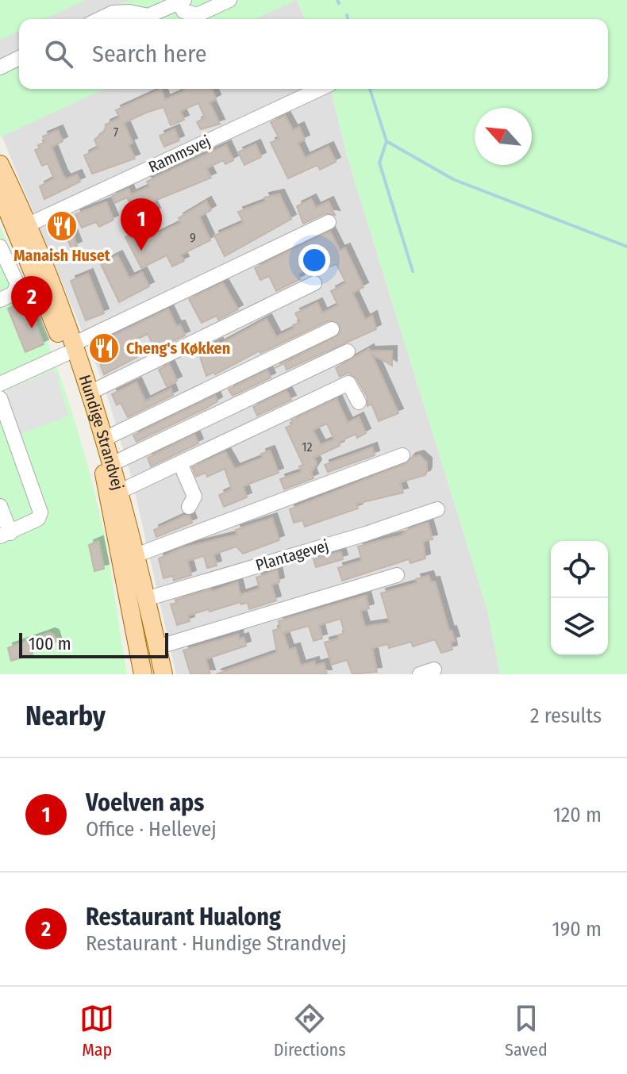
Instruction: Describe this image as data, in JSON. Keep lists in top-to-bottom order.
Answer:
{
  "streets": {
    "main road": ["Hundige Strandvej"],
    "street": ["Rammsvej", "Plantagevej"]
  },
  "crossings": [
    ["Rammsvej", "Hundige Strandvej"],
    ["Hundige Strandvej", "Plantagevej"]
  ],
  "places": {
    "restaurant": ["Manaish Huset", "Cheng's Køkken"]
  },
  "house_numbers": ["7", "9", "12"],
  "scale_bar": "100 m",
  "north": "top left",
  "page": {
    "search": "Search here",
    "pins": ["1", "2"],
    "scale": "100 m",
    "heading": ["Nearby", "2 results"],
    "list": [
      {
        "mark": "1",
        "name": "Voelven aps",
        "note": "Office · Hellevej",
        "value": "120 m"
      },
      {
        "mark": "2",
        "name": "Restaurant Hualong",
        "note": "Restaurant · Hundige Strandvej",
        "value": "190 m"
      }
    ],
    "nav": ["Map", "Directions", "Saved"]
  }
}
